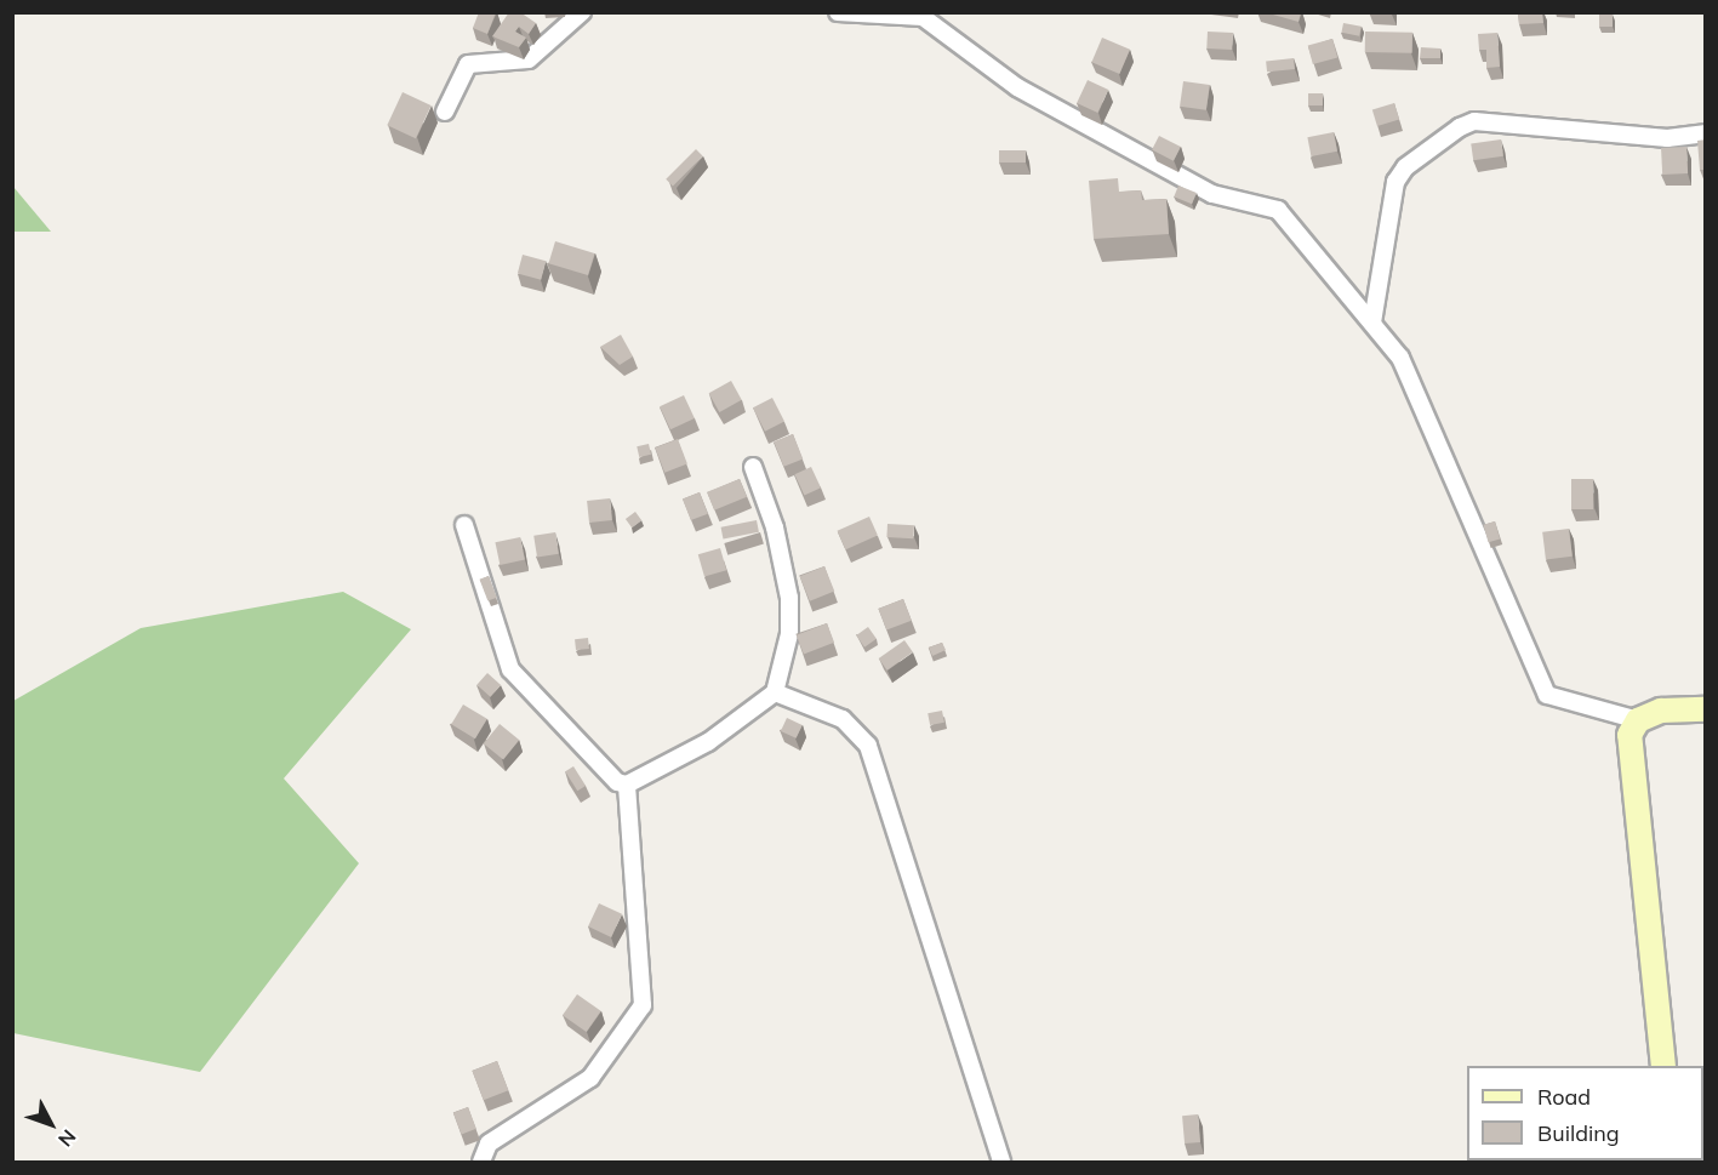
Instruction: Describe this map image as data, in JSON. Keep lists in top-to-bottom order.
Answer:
{
  "legend": ["Road", "Building"],
  "north": "bottom right"
}
